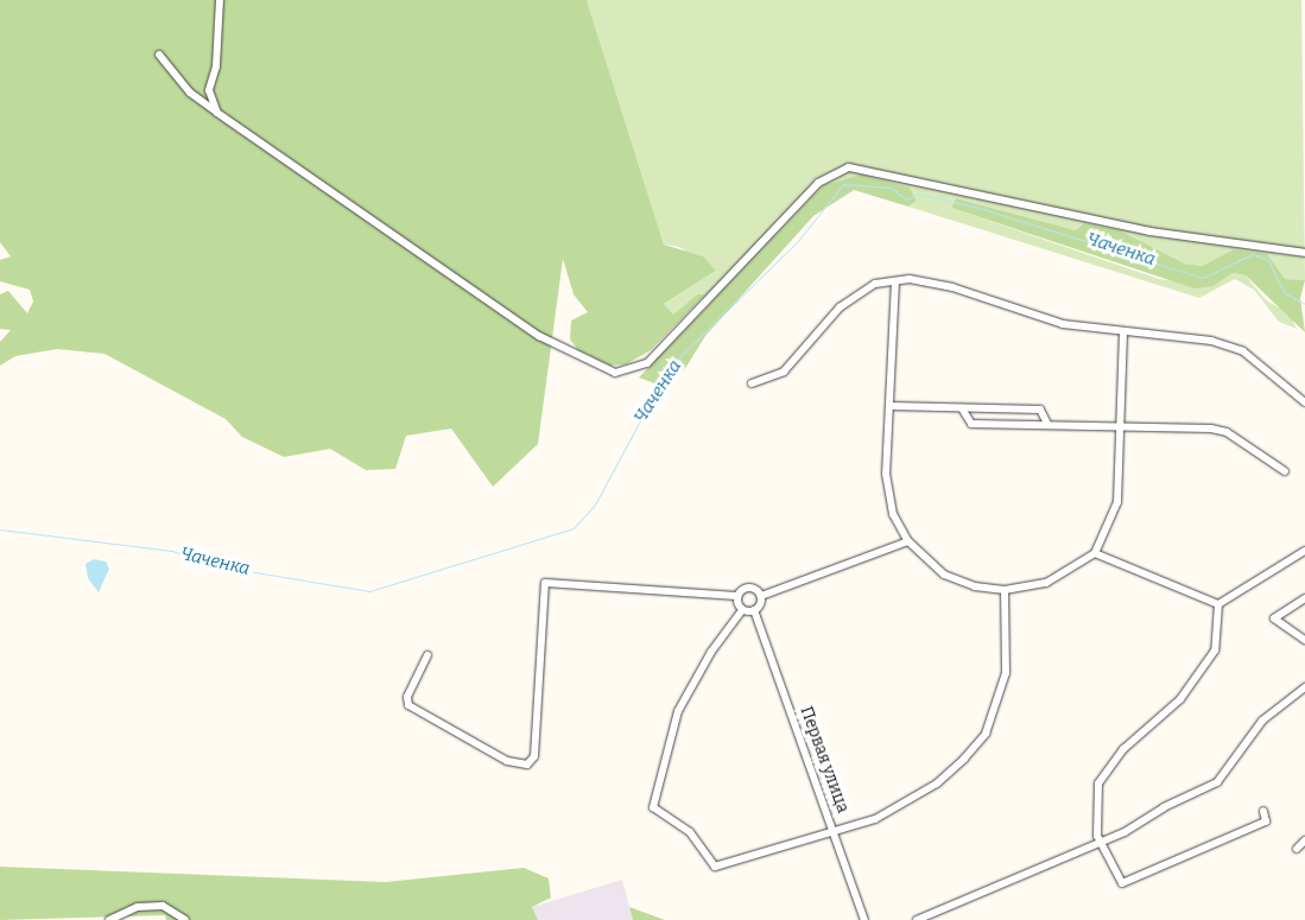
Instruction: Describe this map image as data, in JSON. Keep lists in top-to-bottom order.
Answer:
{
  "streets": {
    "street": ["Первая улица"]
  },
  "water": ["Чаченка"]
}
